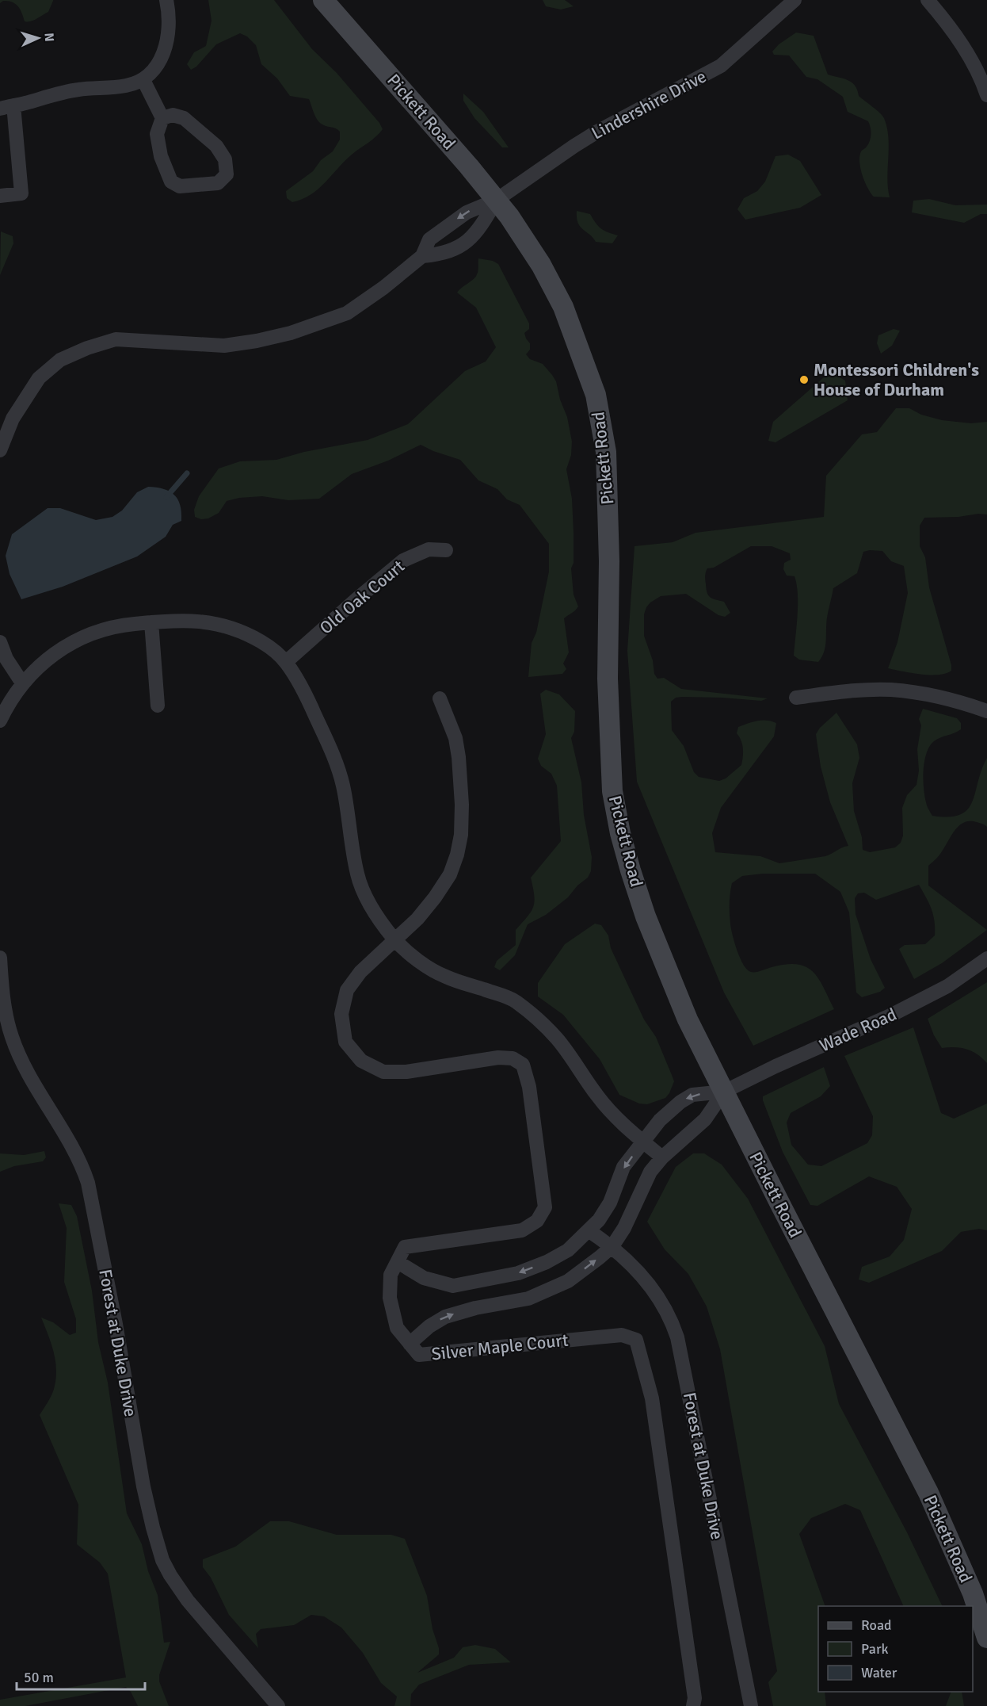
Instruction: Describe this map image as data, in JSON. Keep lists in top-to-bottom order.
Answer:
{
  "streets": {
    "street": [
      "Lindershire Drive",
      "Pickett Road",
      "Old Oak Court",
      "Wade Road",
      "Forest at Duke Drive",
      "Silver Maple Court"
    ]
  },
  "crossings": [
    ["Lindershire Drive", "Pickett Road"],
    ["Pickett Road", "Wade Road"]
  ],
  "places": ["Montessori Children's House of Durham"],
  "legend": ["Road", "Park", "Water"],
  "scale_bar": "50 m",
  "north": "right"
}
